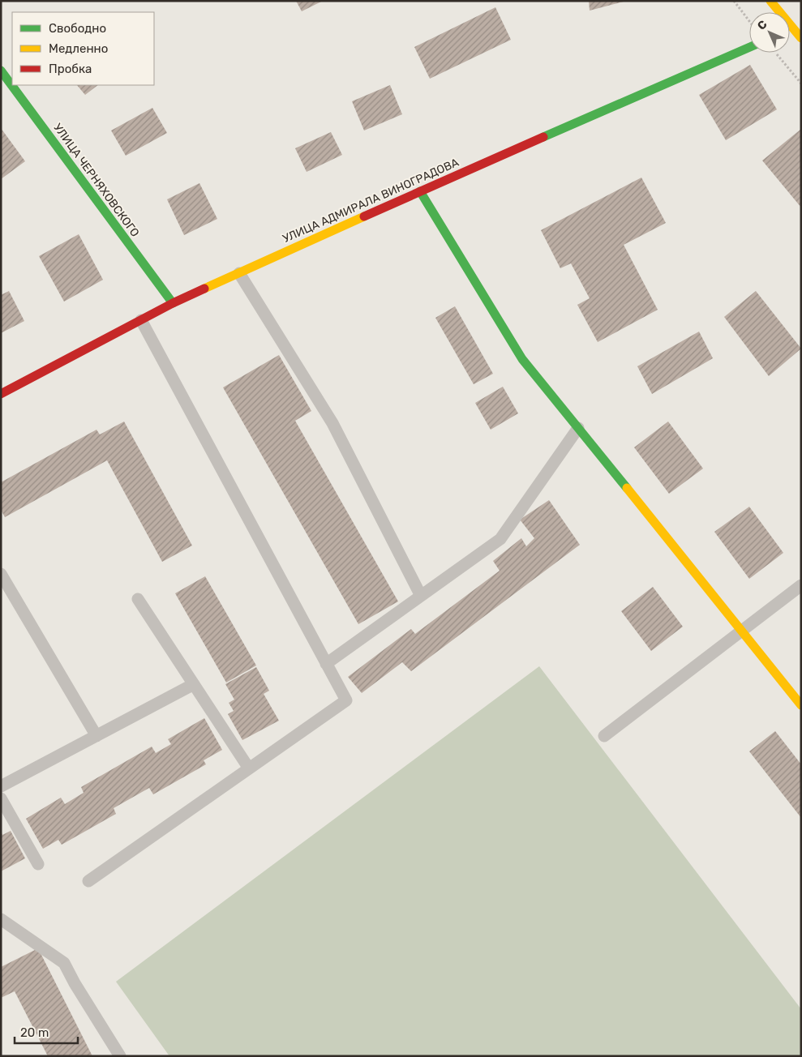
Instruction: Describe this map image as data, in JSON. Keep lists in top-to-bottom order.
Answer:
{
  "streets": {
    "street": ["УЛИЦА ЧЕРНЯХОВСКОГО", "УЛИЦА АДМИРАЛА ВИНОГРАДОВА"]
  },
  "crossings": [
    ["УЛИЦА ЧЕРНЯХОВСКОГО", "УЛИЦА АДМИРАЛА ВИНОГРАДОВА"]
  ],
  "legend": ["Свободно", "Медленно", "Пробка"],
  "scale_bar": "20 m",
  "north": "top left"
}
